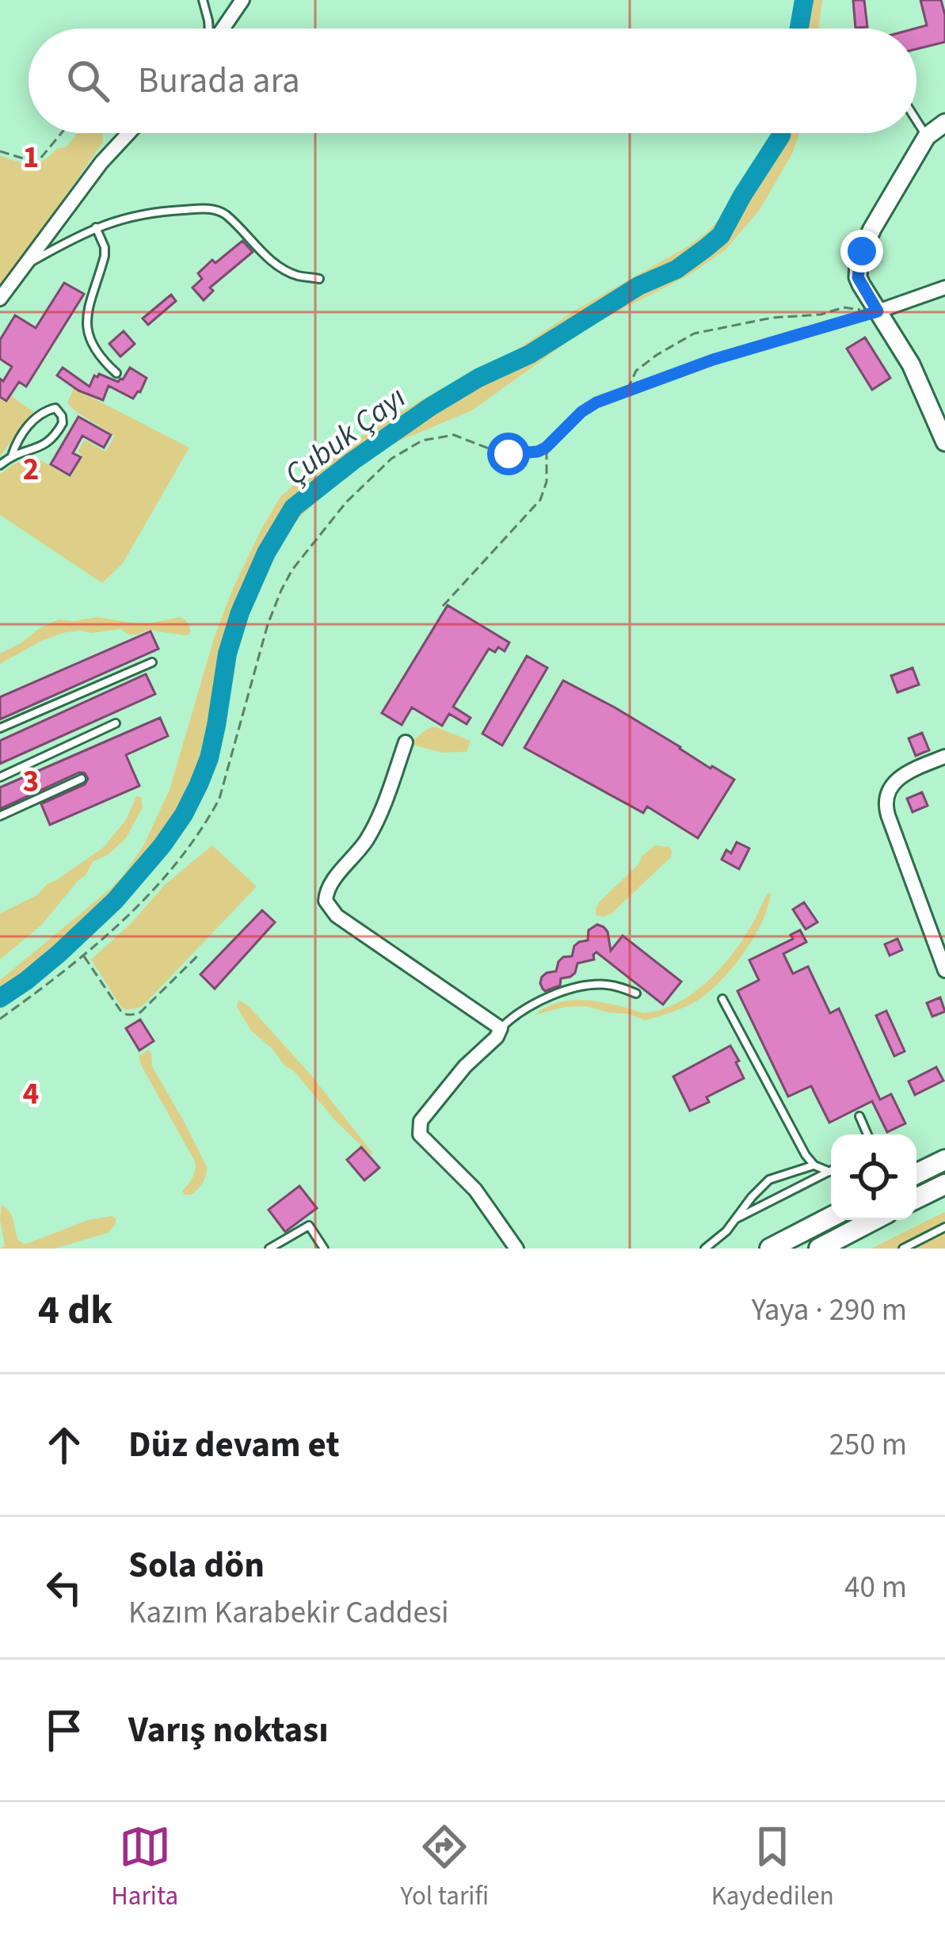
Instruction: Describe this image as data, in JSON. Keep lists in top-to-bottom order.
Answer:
{
  "water": ["Çubuk Çayı"],
  "page": {
    "search": "Burada ara",
    "heading": ["4 dk", "Yaya · 290 m"],
    "list": [
      ["Düz devam et", "250 m"],
      ["Sola dön", "Kazım Karabekir Caddesi", "40 m"],
      "Varış noktası"
    ],
    "nav": ["Harita", "Yol tarifi", "Kaydedilen"]
  },
  "grid": {
    "rows": [
      "1",
      "2",
      "3",
      "4"
    ]
  }
}
